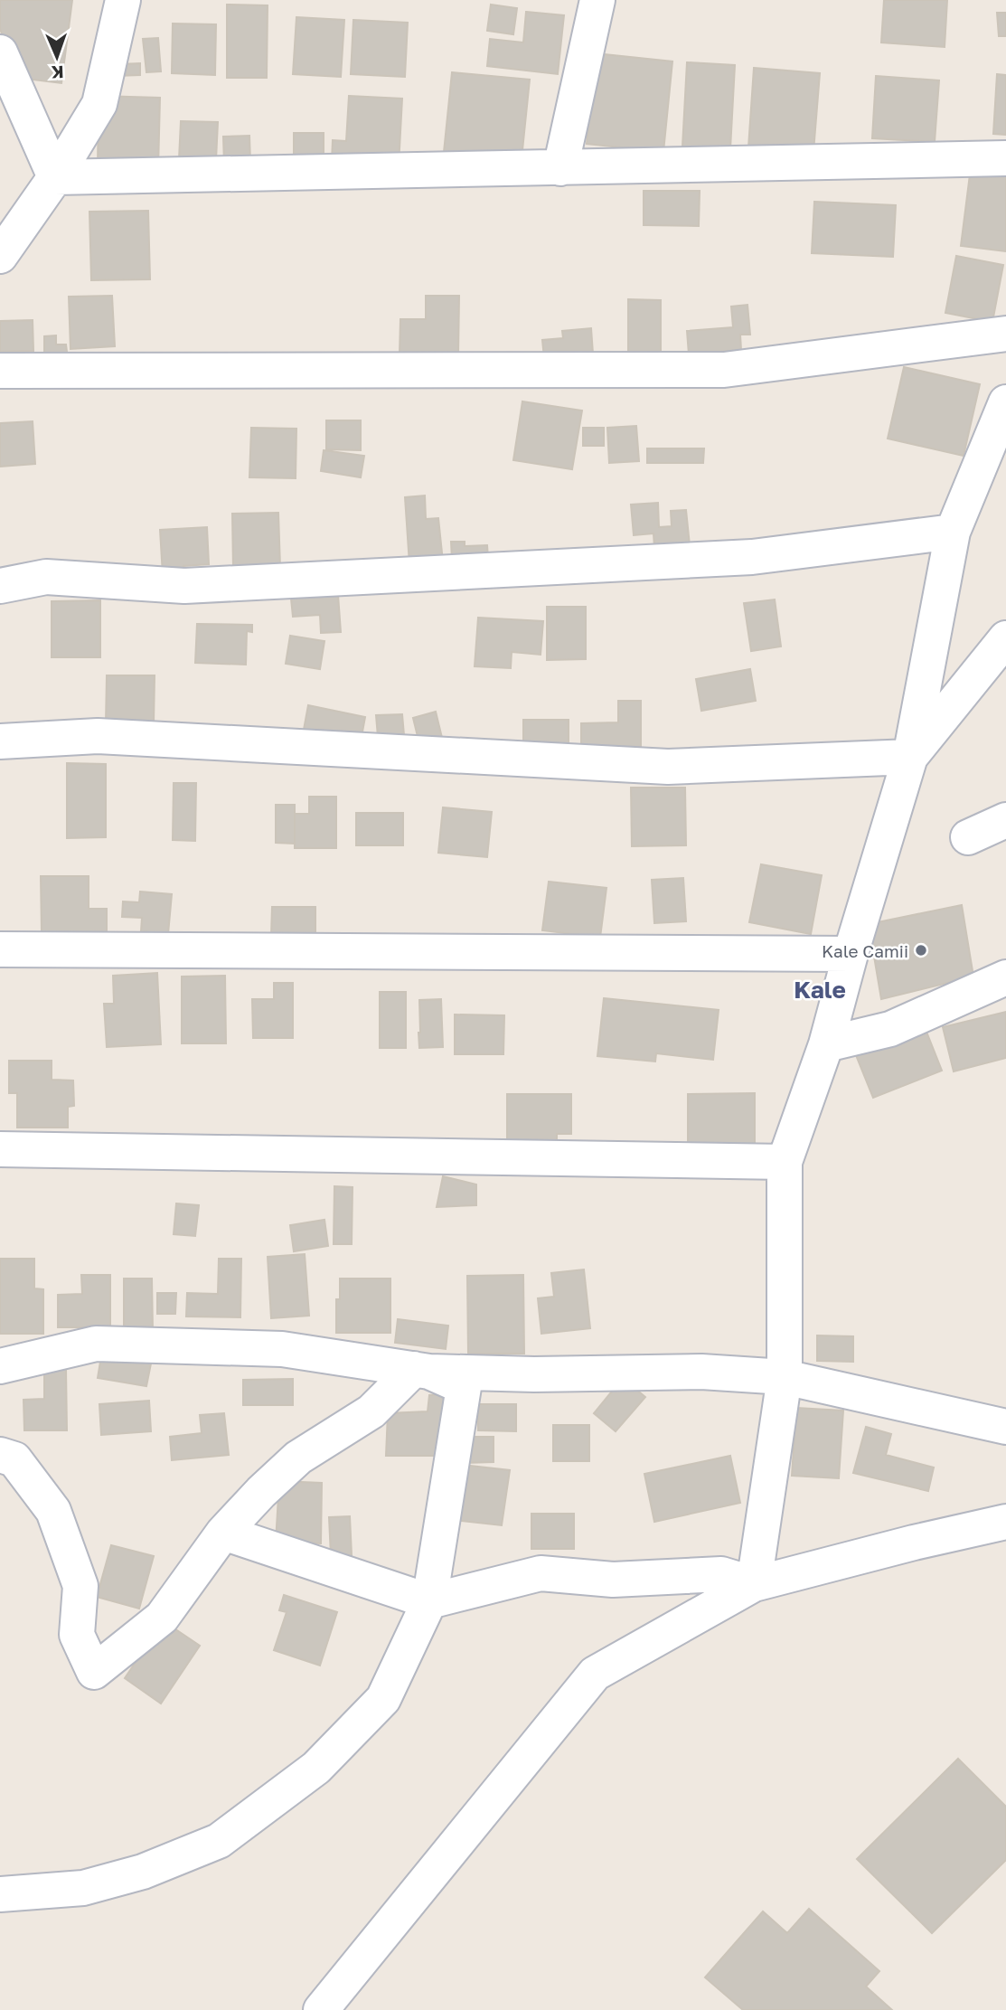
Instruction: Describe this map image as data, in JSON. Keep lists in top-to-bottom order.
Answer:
{
  "districts": ["Kale"],
  "places": ["Kale Camii"],
  "north": "bottom"
}
